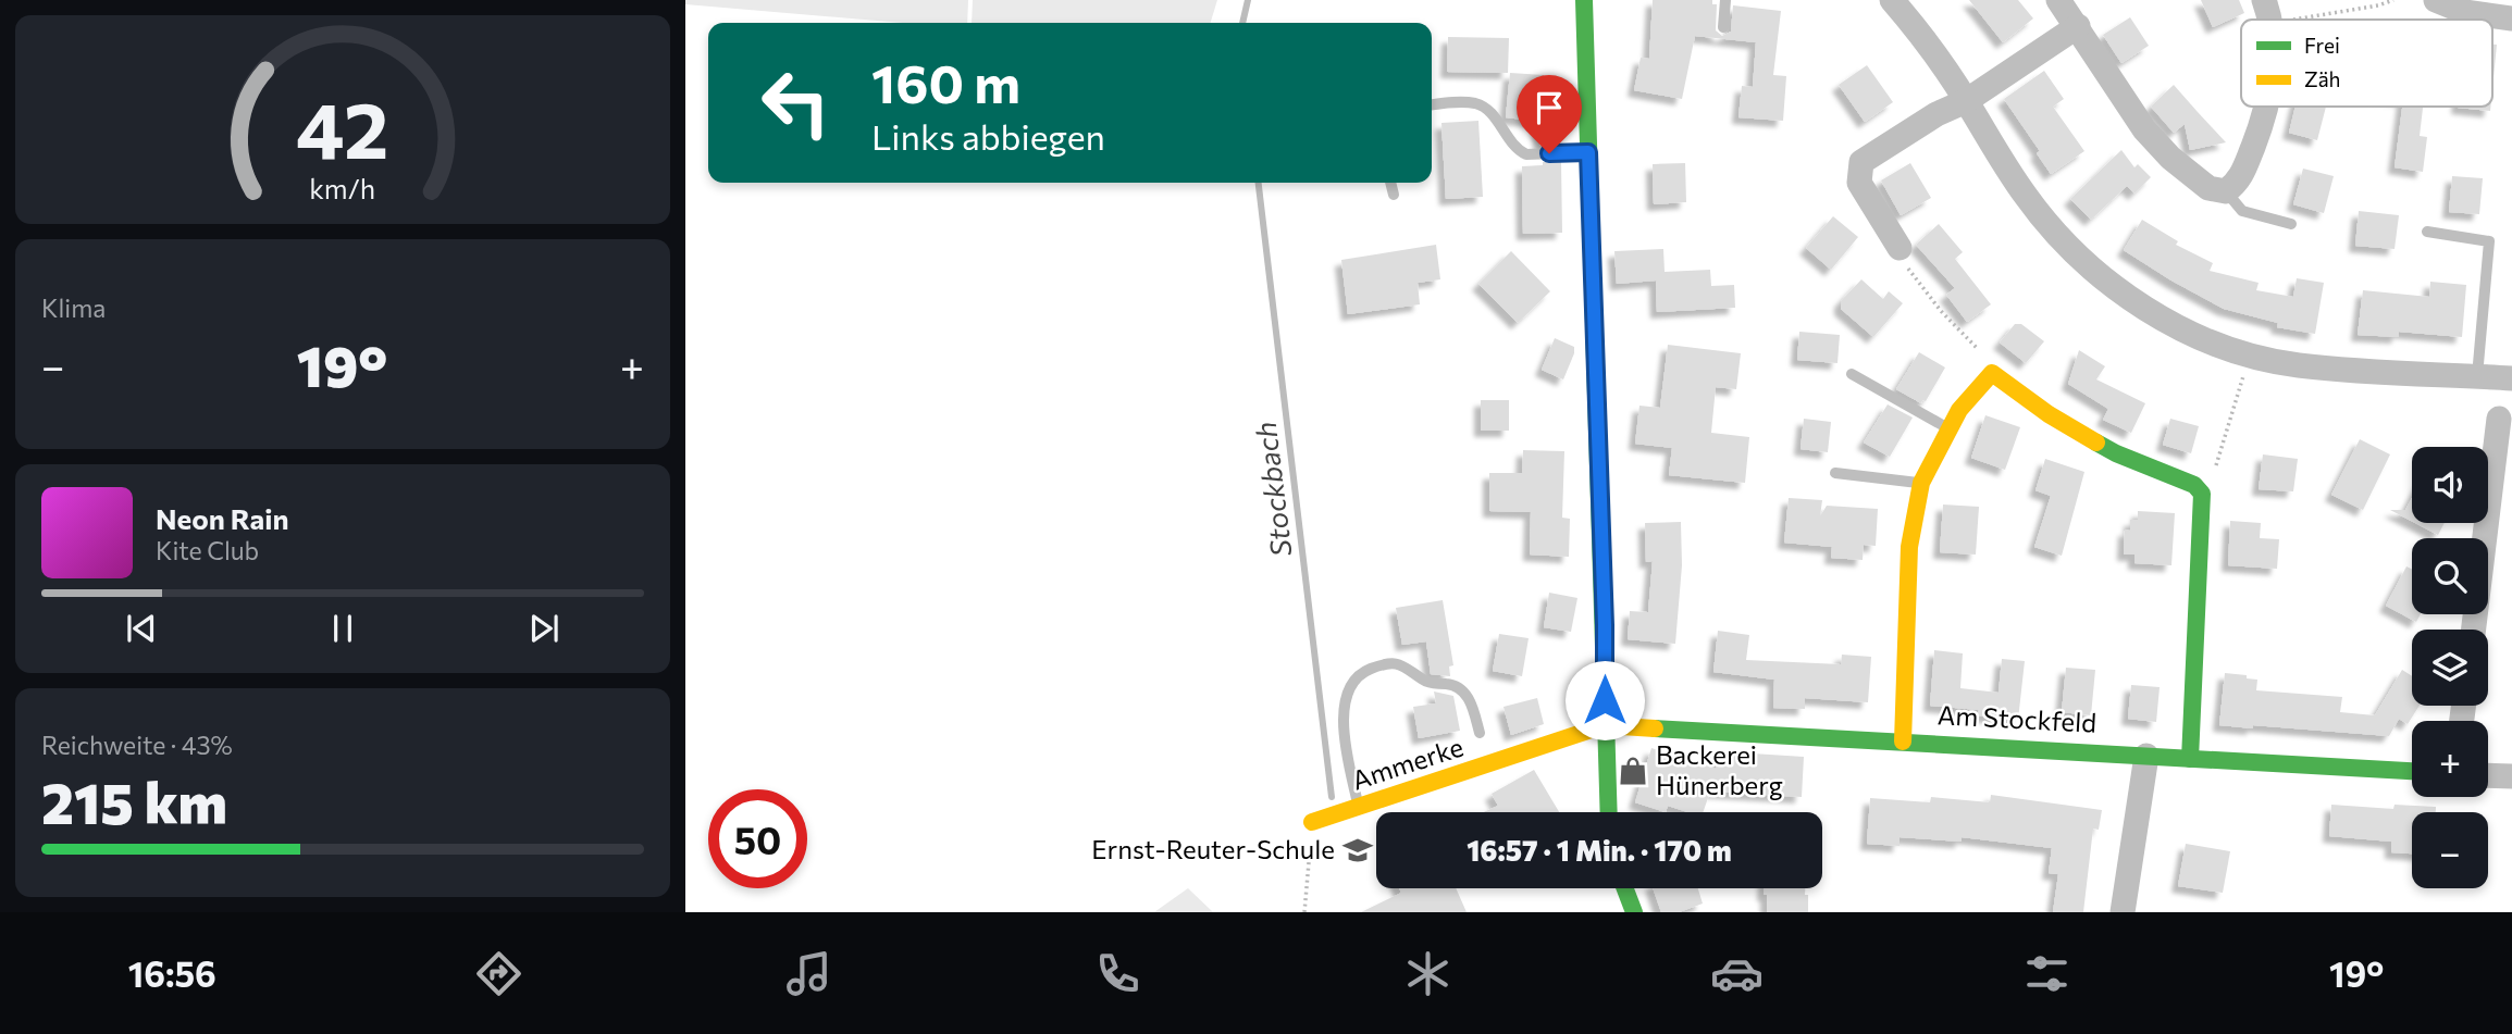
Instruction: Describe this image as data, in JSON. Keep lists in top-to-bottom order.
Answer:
{
  "streets": {
    "street": ["Am Stockfeld", "Ammerke"]
  },
  "crossings": [
    ["Am Stockfeld", "Ammerke"]
  ],
  "water": ["Stockbach"],
  "places": {
    "shop": ["Backerei Hünerberg"],
    "school or university": ["Ernst-Reuter-Schule"]
  },
  "legend": ["Frei", "Zäh"],
  "page": {
    "turn": ["160 m", "Links abbiegen"],
    "tile": [
      "Klima",
      ["Reichweite · 43%", "215 km"]
    ],
    "heat": ["−", "19°", "+"],
    "map_buttons": ["+", "−"],
    "song": ["Neon Rain", "Kite Club"],
    "limit": "50",
    "trip": "16:57 · 1 Min. · 170 m",
    "tabs": ["16:56", "19°"],
    "gauge": ["42", "km/h"]
  }
}
